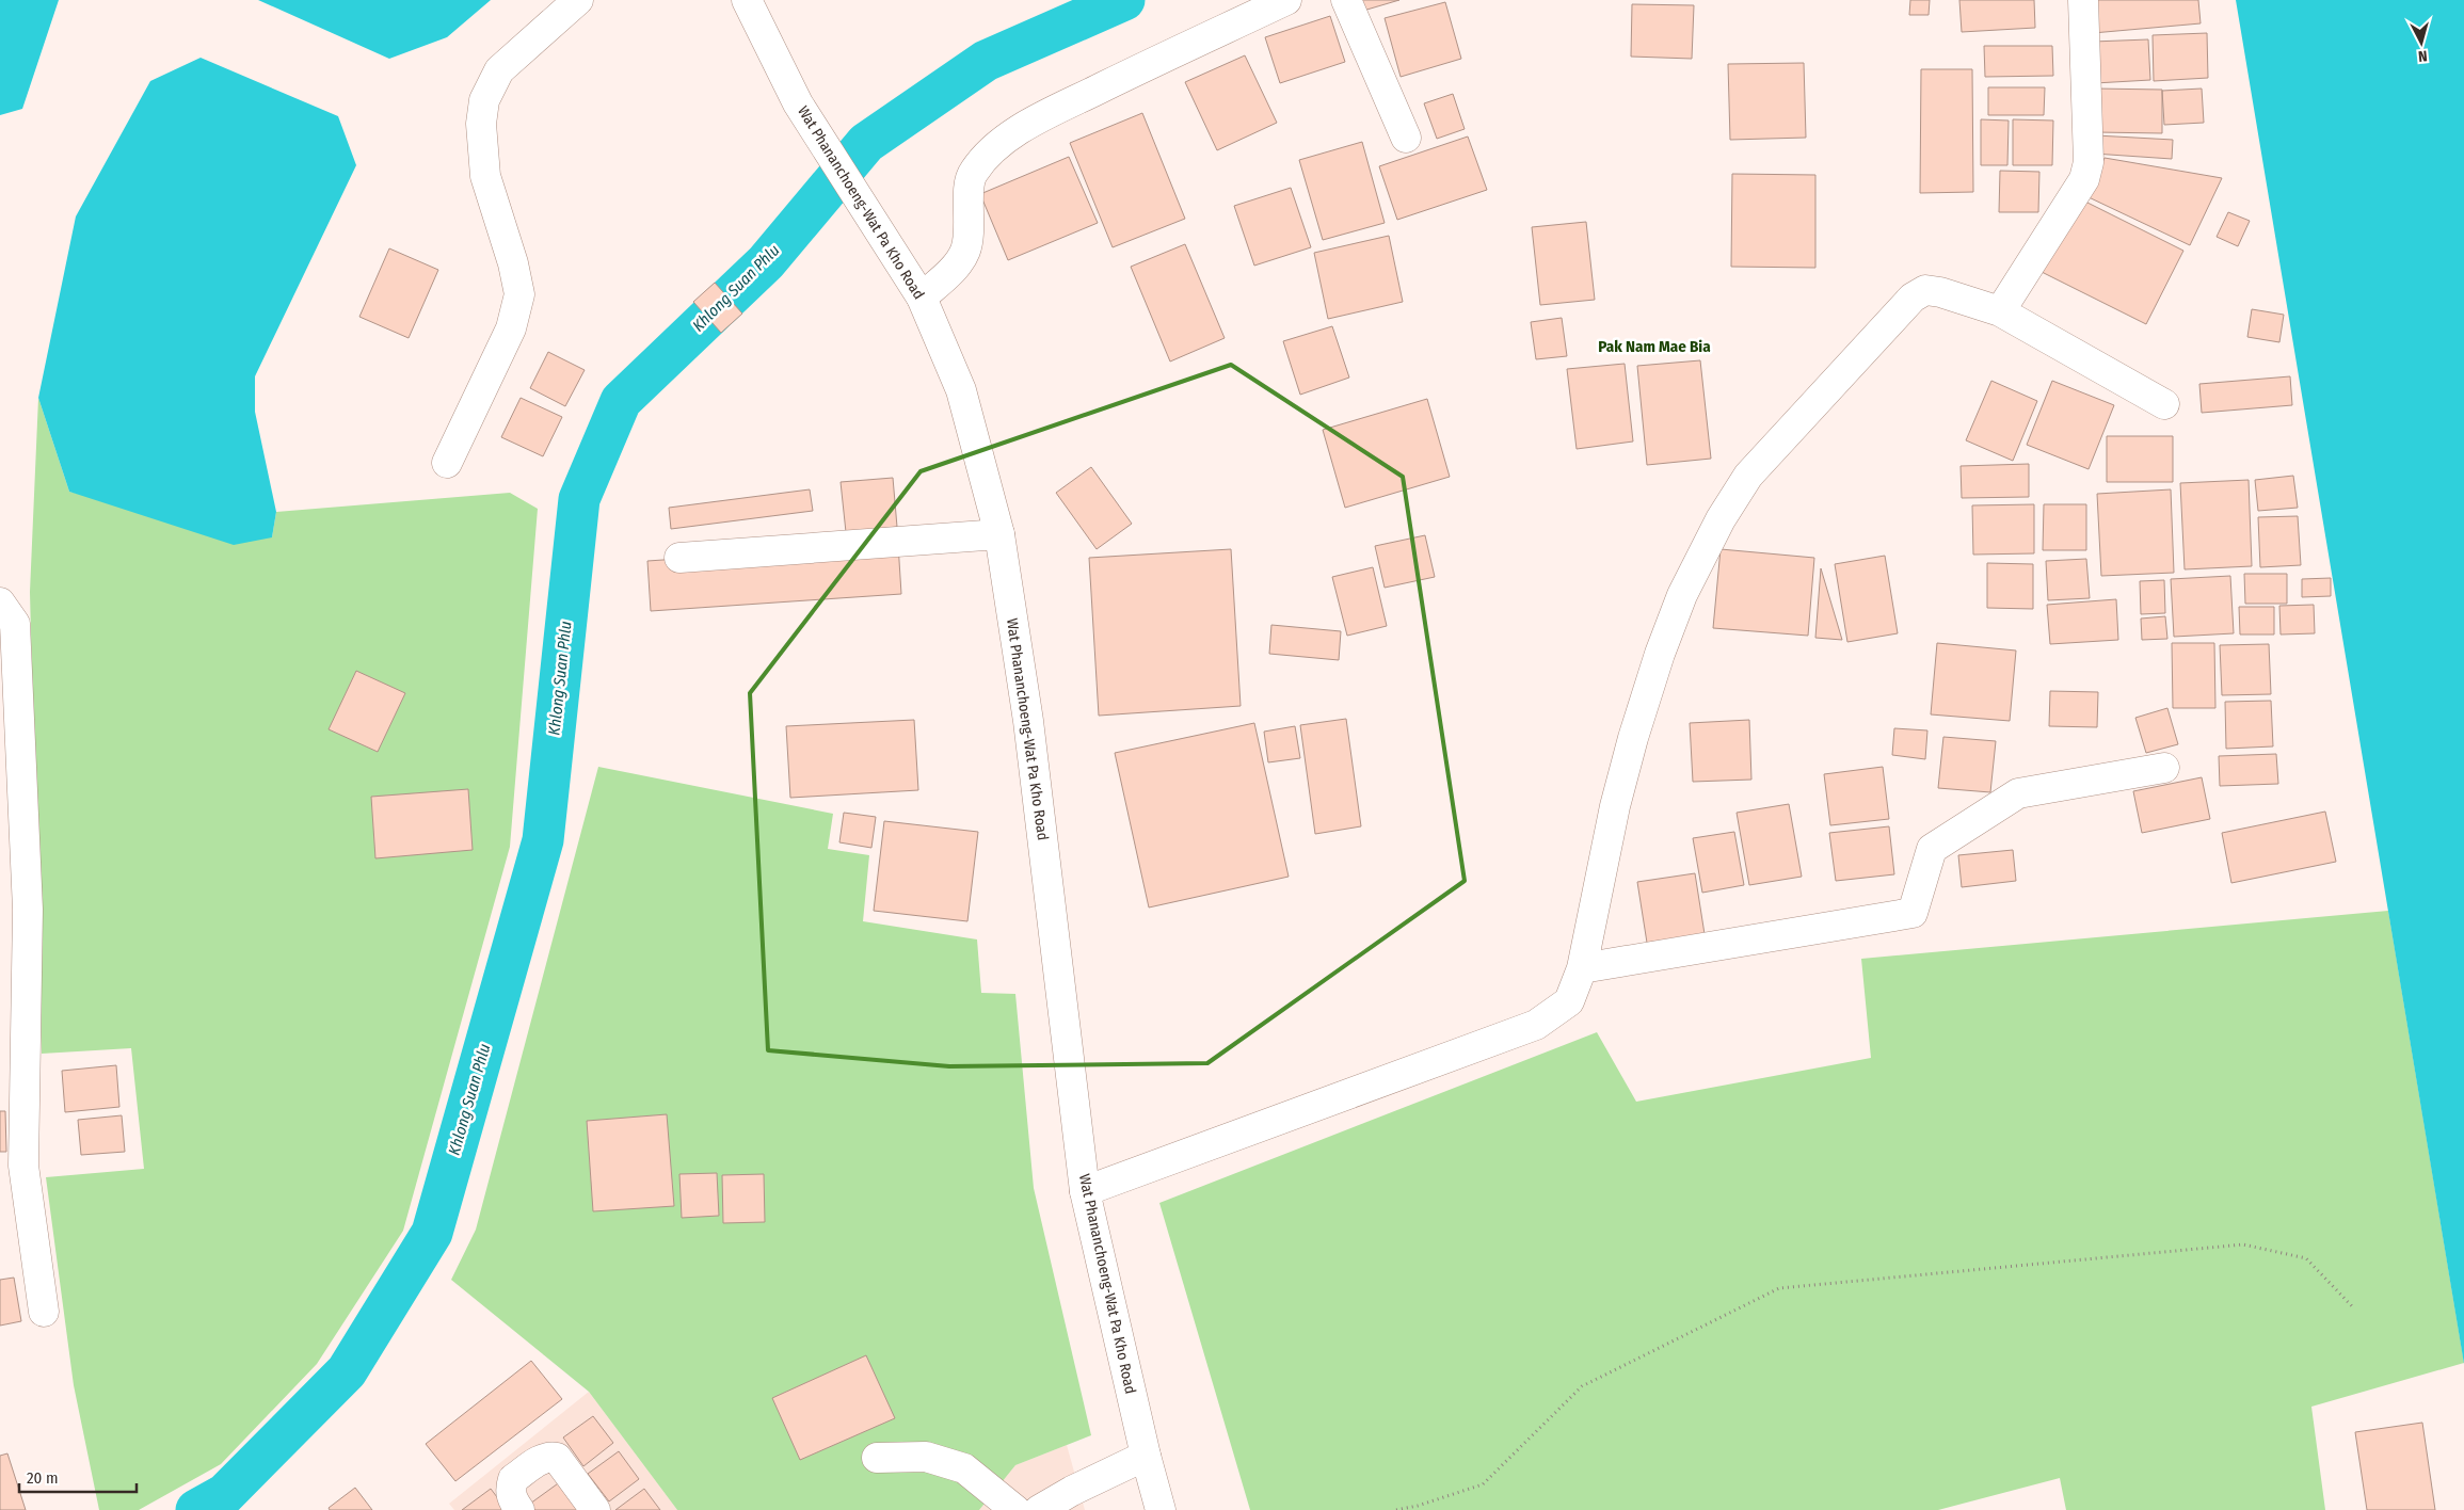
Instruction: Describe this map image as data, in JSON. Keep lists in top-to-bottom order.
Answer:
{
  "streets": {
    "street": ["Wat Phananchoeng-Wat Pa Kho Road"]
  },
  "districts": ["Pak Nam Mae Bia"],
  "water": ["Khlong Suan Phlu"],
  "scale_bar": "20 m",
  "north": "bottom"
}
